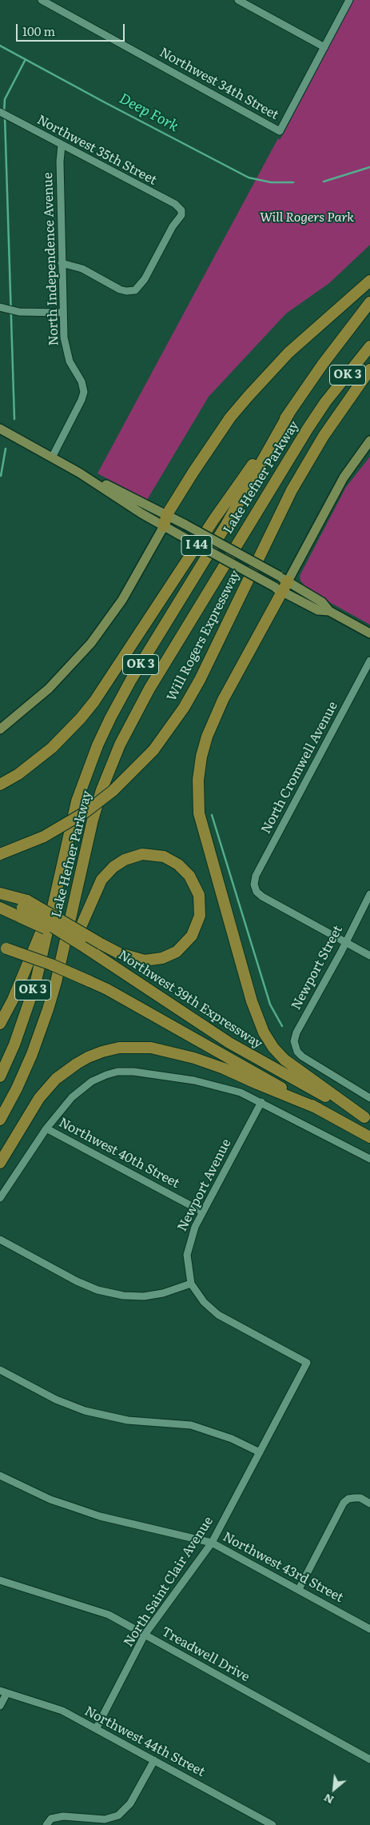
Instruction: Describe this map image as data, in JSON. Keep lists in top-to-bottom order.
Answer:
{
  "streets": {
    "highway": [
      "OK 3",
      "Lake Hefner Parkway",
      "I 44",
      "Will Rogers Expressway",
      "Northwest 39th Expressway"
    ],
    "street": [
      "Northwest 34th Street",
      "Northwest 35th Street",
      "North Independence Avenue",
      "North Cromwell Avenue",
      "Newport Street",
      "Northwest 40th Street",
      "Newport Avenue",
      "Northwest 43rd Street",
      "North Saint Clair Avenue",
      "Treadwell Drive",
      "Northwest 44th Street"
    ]
  },
  "crossings": [
    ["Northwest 35th Street", "North Independence Avenue"],
    ["Lake Hefner Parkway", "I 44"],
    ["North Cromwell Avenue", "Newport Street"],
    ["Northwest 40th Street", "Newport Avenue"],
    ["Newport Avenue", "North Saint Clair Avenue"],
    ["Northwest 43rd Street", "North Saint Clair Avenue"],
    ["North Saint Clair Avenue", "Treadwell Drive"],
    ["North Saint Clair Avenue", "Northwest 44th Street"]
  ],
  "water": ["Deep Fork"],
  "parks": ["Will Rogers Park"],
  "scale_bar": "100 m",
  "north": "bottom left"
}
